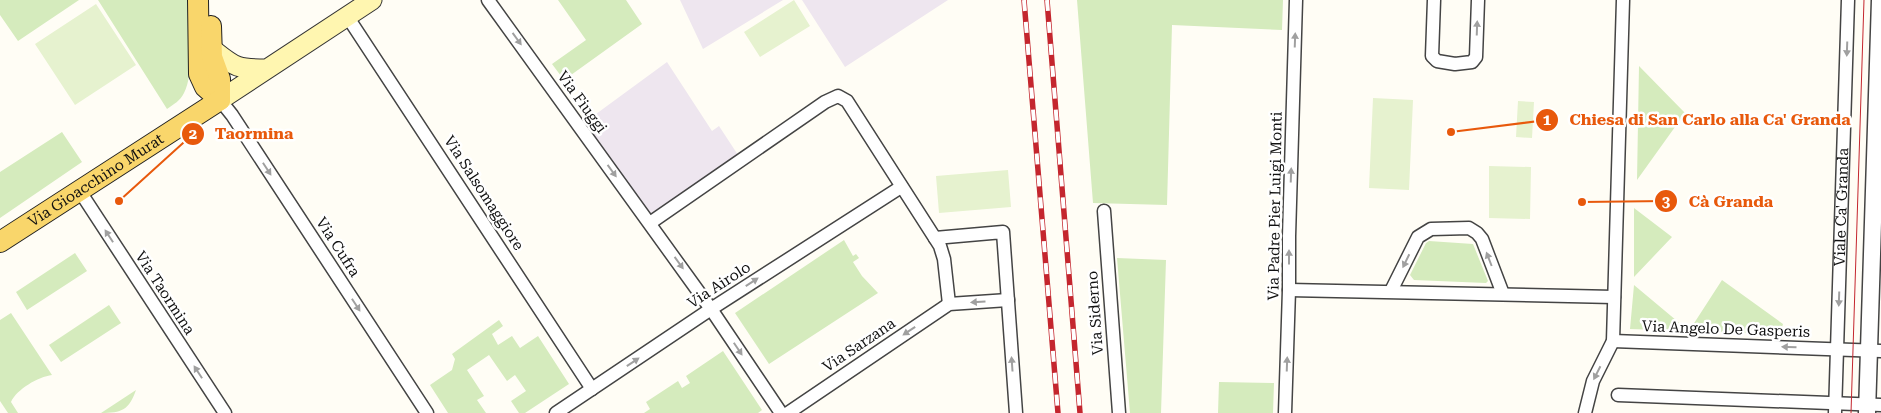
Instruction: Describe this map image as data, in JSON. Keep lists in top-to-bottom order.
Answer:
{
  "streets": {
    "main road": ["Via Gioacchino Murat"],
    "street": [
      "Via Fiuggi",
      "Via Salsomaggiore",
      "Via Padre Pier Luigi Monti",
      "Viale Ca' Granda",
      "Via Cufra",
      "Via Airolo",
      "Via Taormina",
      "Via Siderno",
      "Via Angelo De Gasperis",
      "Via Sarzana"
    ]
  },
  "crossings": [
    ["Via Fiuggi", "Via Airolo"],
    ["Via Gioacchino Murat", "Via Salsomaggiore"],
    ["Via Gioacchino Murat", "Via Cufra"],
    ["Via Gioacchino Murat", "Via Taormina"],
    ["Via Salsomaggiore", "Via Airolo"],
    ["Viale Ca' Granda", "Via Angelo De Gasperis"]
  ],
  "one_way": [
    "Via Fiuggi",
    "Via Padre Pier Luigi Monti",
    "Via Cufra",
    "Via Airolo",
    "Via Taormina",
    "Via Sarzana"
  ],
  "places": ["Chiesa di San Carlo alla Ca' Granda", "Taormina", "Cà Granda"]
}
